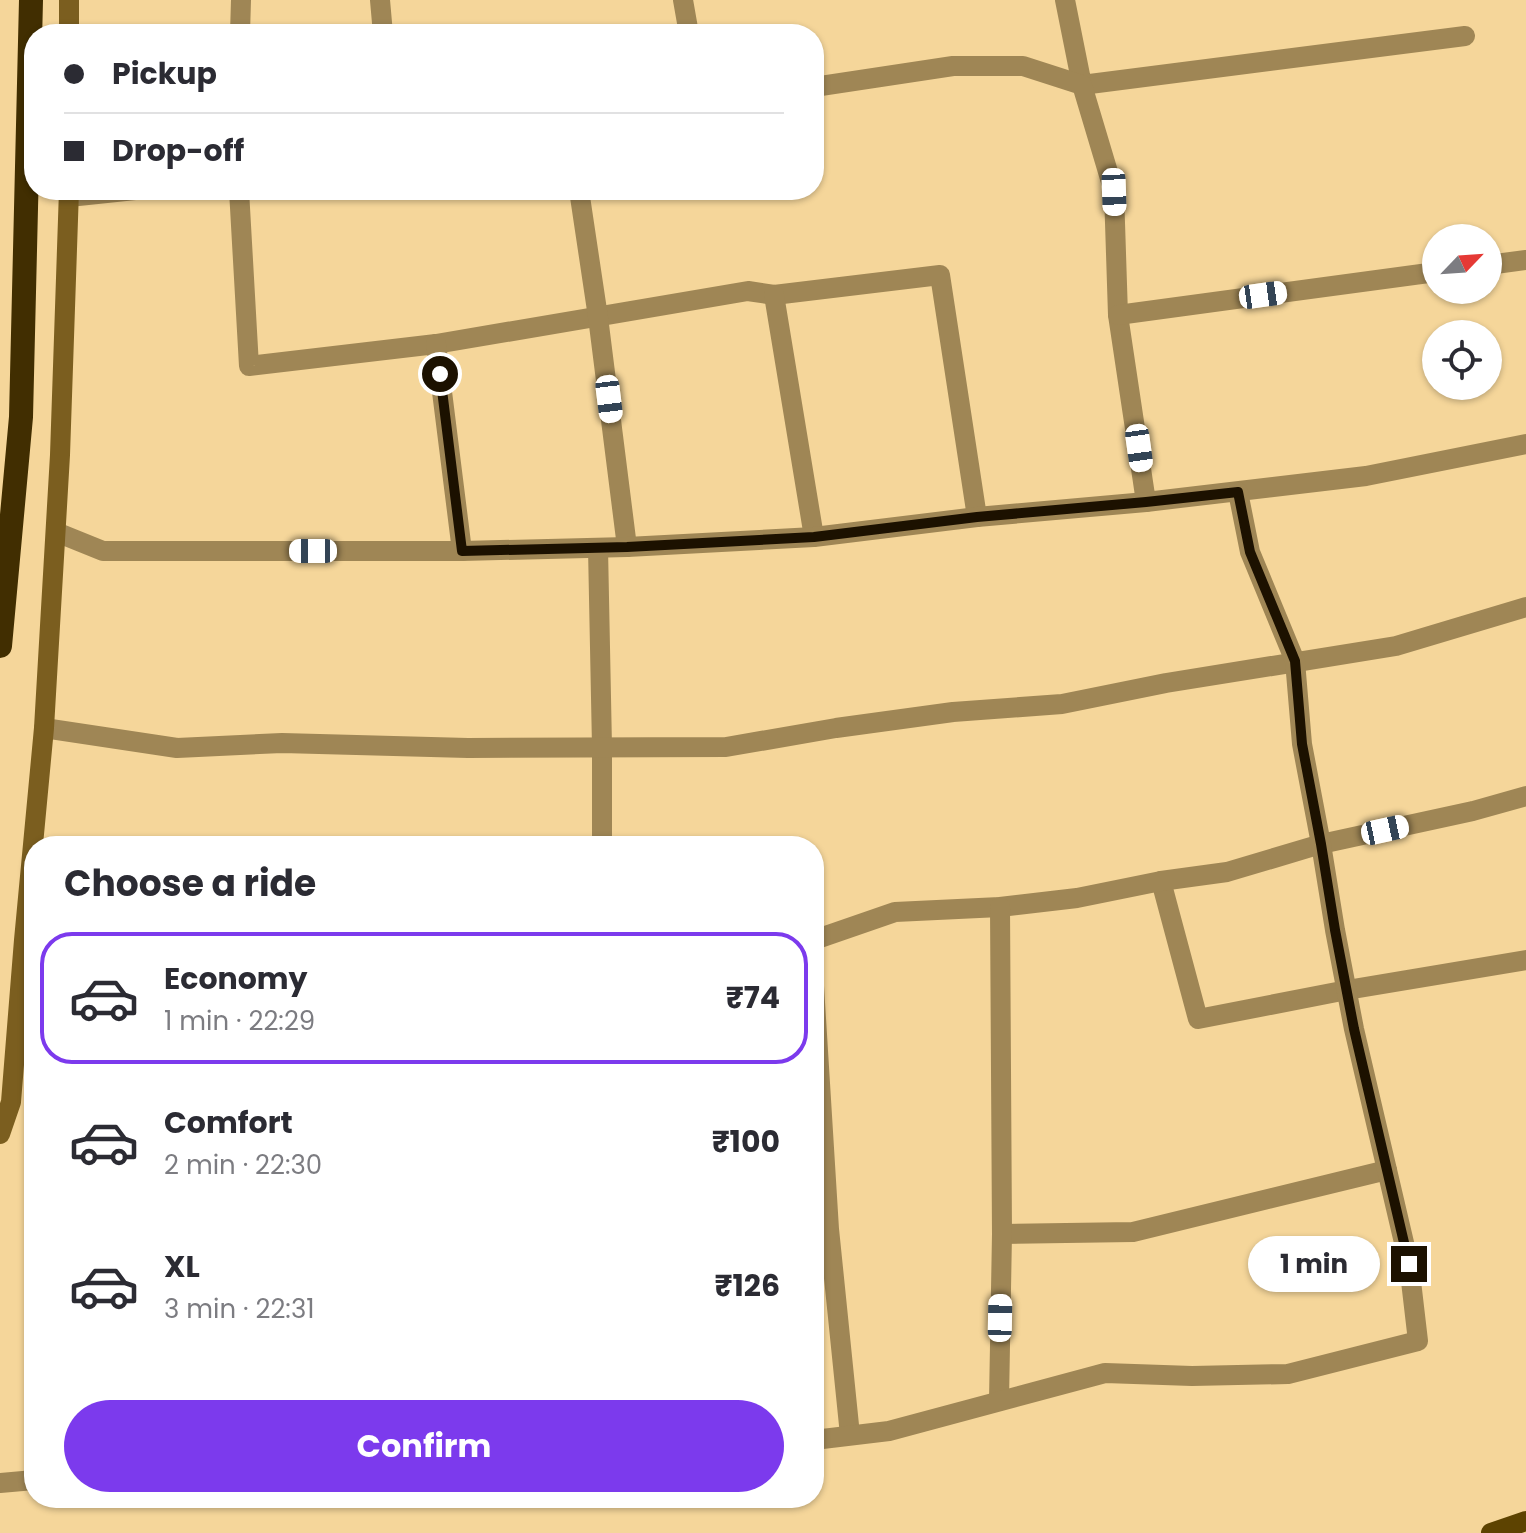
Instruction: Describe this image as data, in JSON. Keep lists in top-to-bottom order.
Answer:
{
  "north": "top right",
  "page": {
    "banner": ["Pickup", "Drop-off"],
    "heading": "Choose a ride",
    "list": [
      {
        "name": "Economy",
        "note": "1 min · 22:29",
        "value": "₹74"
      },
      {
        "name": "Comfort",
        "note": "2 min · 22:30",
        "value": "₹100"
      },
      {
        "name": "XL",
        "note": "3 min · 22:31",
        "value": "₹126"
      }
    ],
    "bubble": "1 min",
    "buttons": "Confirm"
  }
}
